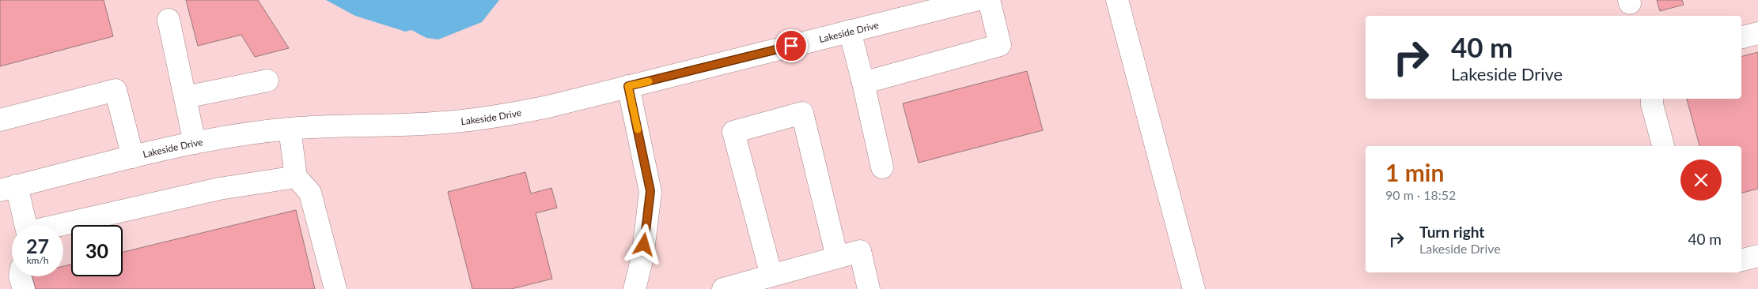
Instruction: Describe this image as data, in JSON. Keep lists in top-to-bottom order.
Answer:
{
  "streets": {
    "street": ["Lakeside Drive"]
  },
  "page": {
    "turn": ["40 m", "Lakeside Drive"],
    "heading": ["1 min", "90 m · 18:52"],
    "list": [
      {
        "name": "Turn right",
        "note": "Lakeside Drive",
        "value": "40 m"
      }
    ],
    "speed": "27 km/h",
    "limit": "30"
  }
}
